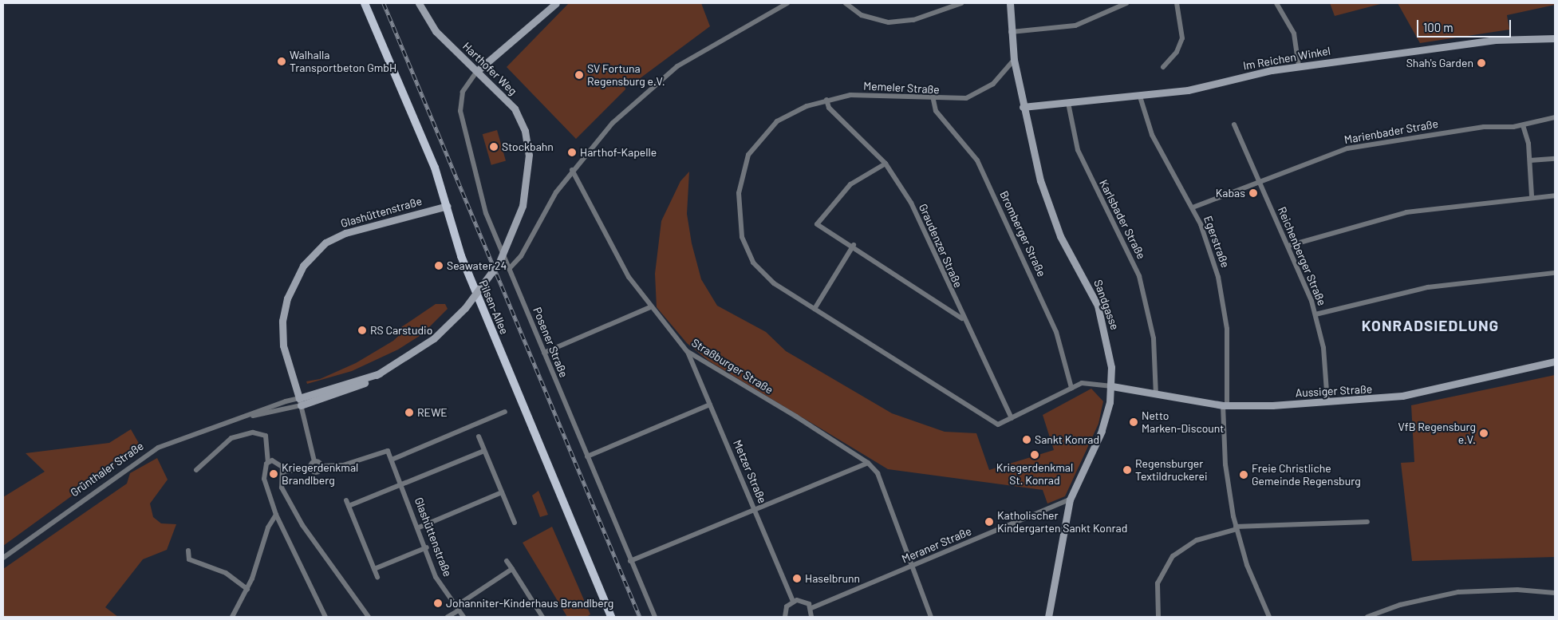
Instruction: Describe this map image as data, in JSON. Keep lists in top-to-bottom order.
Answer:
{
  "streets": {
    "main road": ["Pilsen-Allee"],
    "street": [
      "Im Reichen Winkel",
      "Harthofer Weg",
      "Memeler Straße",
      "Marienbader Straße",
      "Glashüttenstraße",
      "Karlsbader Straße",
      "Bromberger Straße",
      "Egerstraße",
      "Graudenzer Straße",
      "Reichenberger Straße",
      "Sandgasse",
      "Posener Straße",
      "Straßburger Straße",
      "Aussiger Straße",
      "Grünthaler Straße",
      "Metzer Straße",
      "Meraner Straße"
    ]
  },
  "crossings": [
    ["Im Reichen Winkel", "Karlsbader Straße"],
    ["Im Reichen Winkel", "Egerstraße"],
    ["Im Reichen Winkel", "Sandgasse"],
    ["Harthofer Weg", "Posener Straße"],
    ["Harthofer Weg", "Grünthaler Straße"],
    ["Memeler Straße", "Bromberger Straße"],
    ["Memeler Straße", "Graudenzer Straße"],
    ["Memeler Straße", "Sandgasse"],
    ["Marienbader Straße", "Egerstraße"],
    ["Marienbader Straße", "Reichenberger Straße"],
    ["Glashüttenstraße", "Pilsen-Allee"],
    ["Glashüttenstraße", "Grünthaler Straße"],
    ["Karlsbader Straße", "Aussiger Straße"],
    ["Egerstraße", "Aussiger Straße"],
    ["Reichenberger Straße", "Aussiger Straße"],
    ["Sandgasse", "Aussiger Straße"],
    ["Sandgasse", "Meraner Straße"],
    ["Straßburger Straße", "Metzer Straße"],
    ["Straßburger Straße", "Meraner Straße"]
  ],
  "districts": ["KONRADSIEDLUNG"],
  "places": [
    "Walhalla Transportbeton GmbH",
    "Shah's Garden",
    "SV Fortuna Regensburg e.V.",
    "Stockbahn",
    "Harthof-Kapelle",
    "Kabas",
    "Seawater 24",
    "RS Carstudio",
    "REWE",
    "Netto Marken-Discount",
    "VfB Regensburg e.V.",
    "Sankt Konrad",
    "Kriegerdenkmal St. Konrad",
    "Regensburger Textildruckerei",
    "Kriegerdenkmal Brandlberg",
    "Freie Christliche Gemeinde Regensburg",
    "Katholischer Kindergarten Sankt Konrad",
    "Haselbrunn",
    "Johanniter-Kinderhaus Brandlberg"
  ],
  "scale_bar": "100 m"
}
